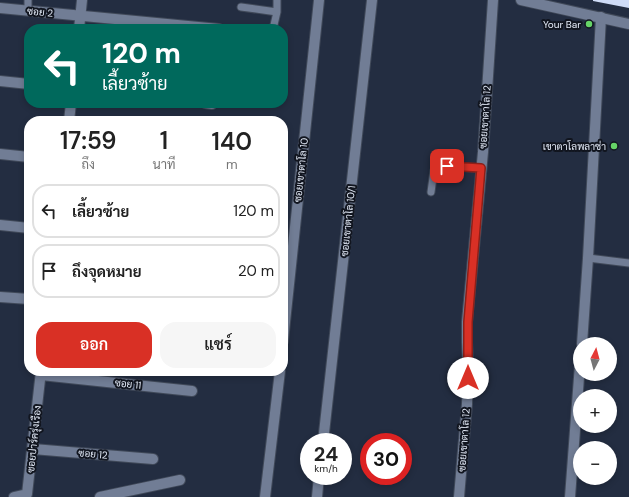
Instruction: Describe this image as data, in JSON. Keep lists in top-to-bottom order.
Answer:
{
  "streets": {
    "street": [
      "ซอย 2",
      "ซอยเขาตาโล 12",
      "ซอยเขาตาโล 10",
      "ซอยเขาตาโล 10/1",
      "ซอย 11",
      "ซอยปาร์ครุ่งเรือง",
      "ซอย 12"
    ]
  },
  "crossings": [
    ["ซอยปาร์ครุ่งเรือง", "ซอย 12"]
  ],
  "places": ["Your Bar", "เขาตาโลพลาซ่า"],
  "north": "top",
  "page": {
    "turn": ["120 m", "เลี้ยวซ้าย"],
    "eta": [
      "17:59",
      "ถึง",
      "1",
      "นาที",
      "140",
      "m"
    ],
    "list": [
      {
        "name": "เลี้ยวซ้าย",
        "value": "120 m"
      },
      {
        "name": "ถึงจุดหมาย",
        "value": "20 m"
      }
    ],
    "buttons": ["ออก", "แชร์"],
    "map_buttons": ["+", "−"],
    "speed": "24 km/h",
    "limit": "30"
  }
}
